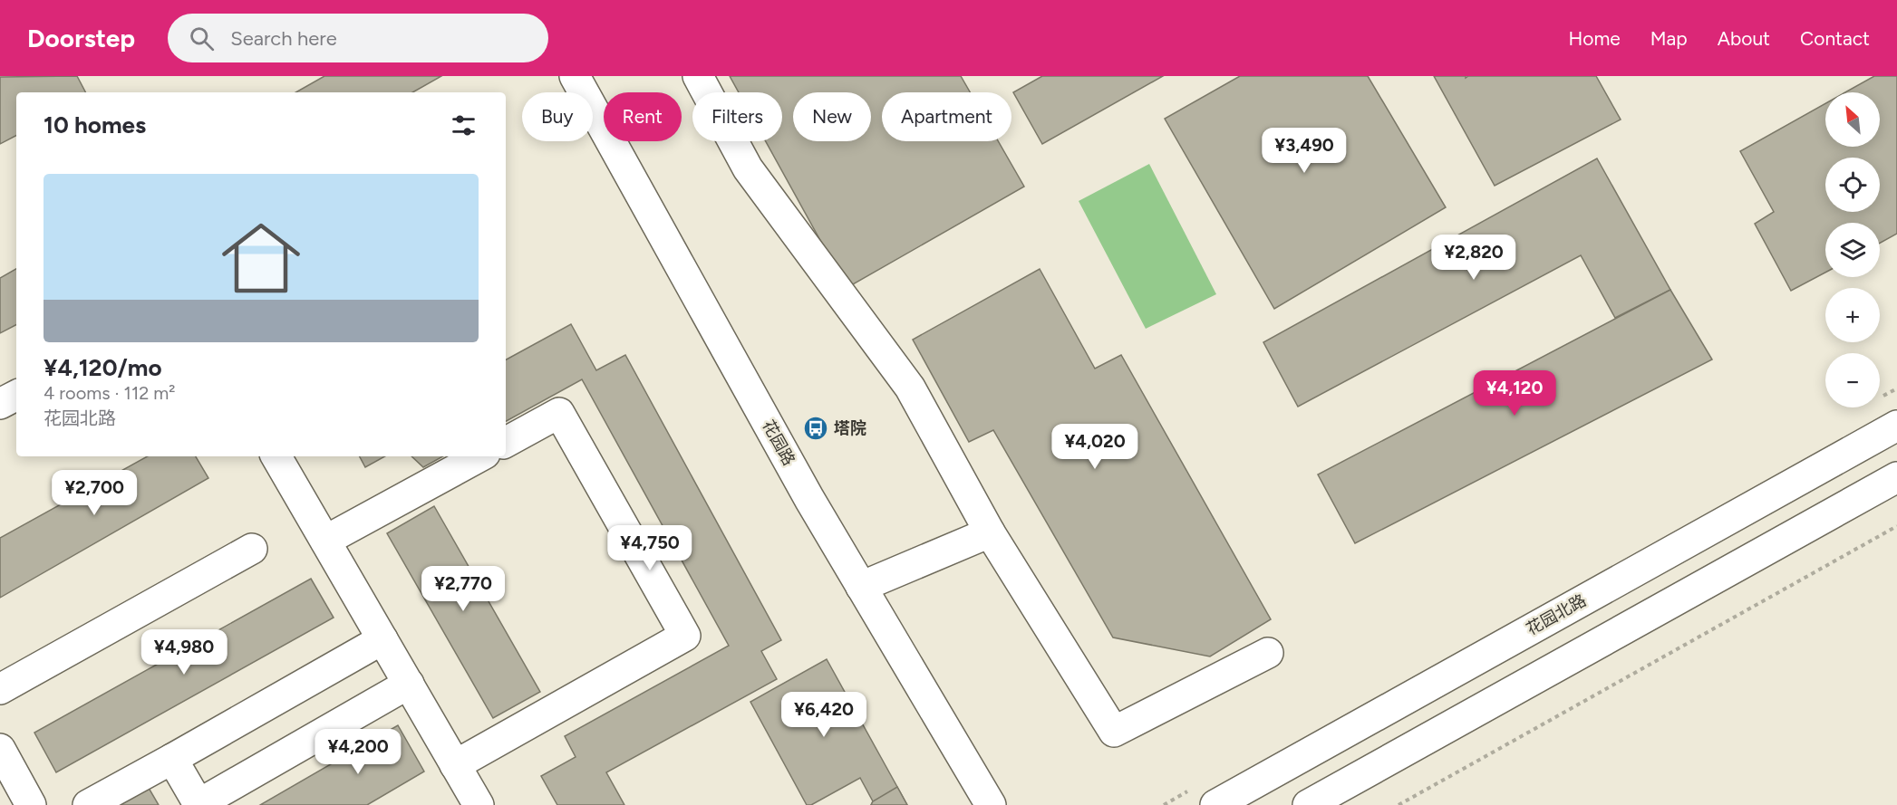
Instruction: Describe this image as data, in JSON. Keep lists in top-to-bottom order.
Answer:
{
  "streets": {
    "street": ["花园路", "花园北路"]
  },
  "places": {
    "bus stop": ["塔院"]
  },
  "north": "top left",
  "page": {
    "header": "Doorstep",
    "search": "Search here",
    "nav": [
      "Home",
      "Map",
      "About",
      "Contact"
    ],
    "map_buttons": ["+", "−"],
    "chip": [
      "Buy",
      "Rent",
      "Filters",
      "New",
      "Apartment"
    ],
    "heading": "10 homes",
    "price": [
      "¥3,490",
      "¥2,820",
      "¥4,120",
      "¥4,020",
      "¥2,700",
      "¥4,750",
      "¥2,770",
      "¥4,980",
      "¥6,420",
      "¥4,200"
    ],
    "list": [
      {
        "name": "¥4,120/mo",
        "note": "4 rooms · 112 m² · 花园北路"
      }
    ]
  }
}
